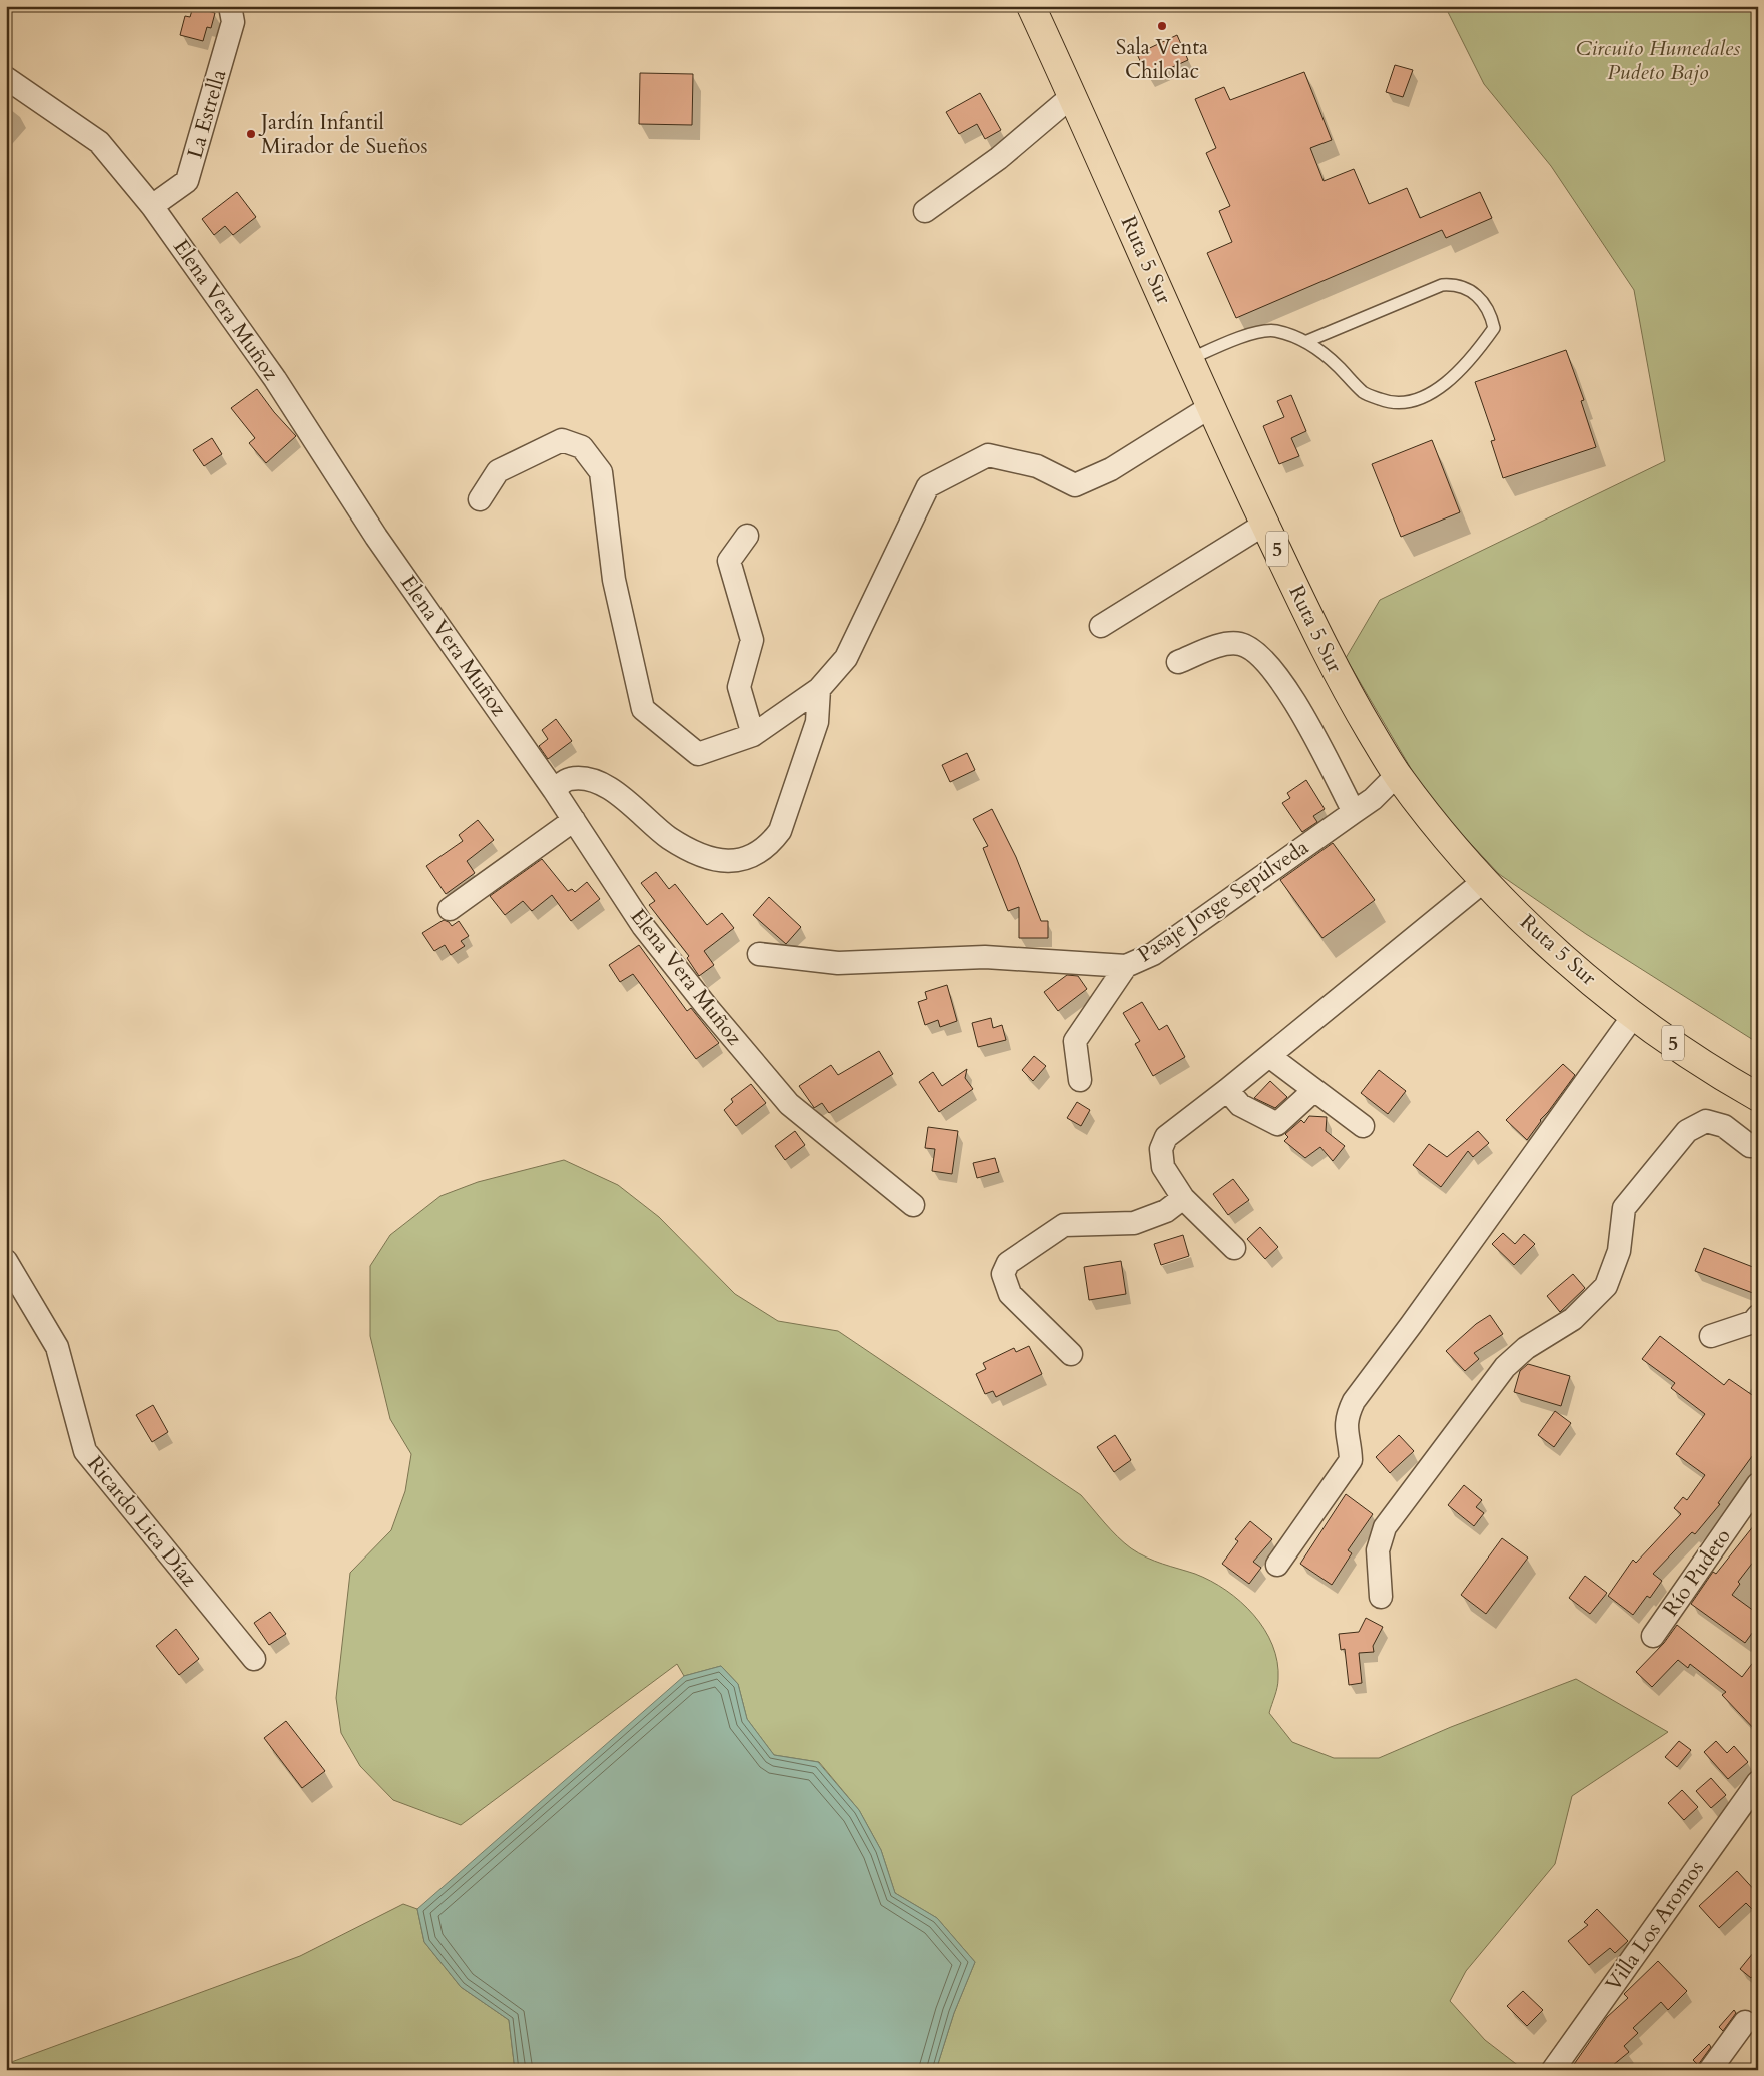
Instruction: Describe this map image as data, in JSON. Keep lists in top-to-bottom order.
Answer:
{
  "streets": {
    "highway": ["Ruta 5 Sur", "5"],
    "street": [
      "La Estrella",
      "Elena Vera Muñoz",
      "Pasaje Jorge Sepúlveda",
      "Ricardo Lica Díaz",
      "Río Pudeto",
      "Villa Los Aromos"
    ]
  },
  "crossings": [
    ["La Estrella", "Elena Vera Muñoz"],
    ["Ruta 5 Sur", "Pasaje Jorge Sepúlveda"]
  ],
  "parks": ["Circuito Humedales Pudeto Bajo"],
  "places": ["Sala Venta Chilolac", "Jardín Infantil Mirador de Sueños"]
}
